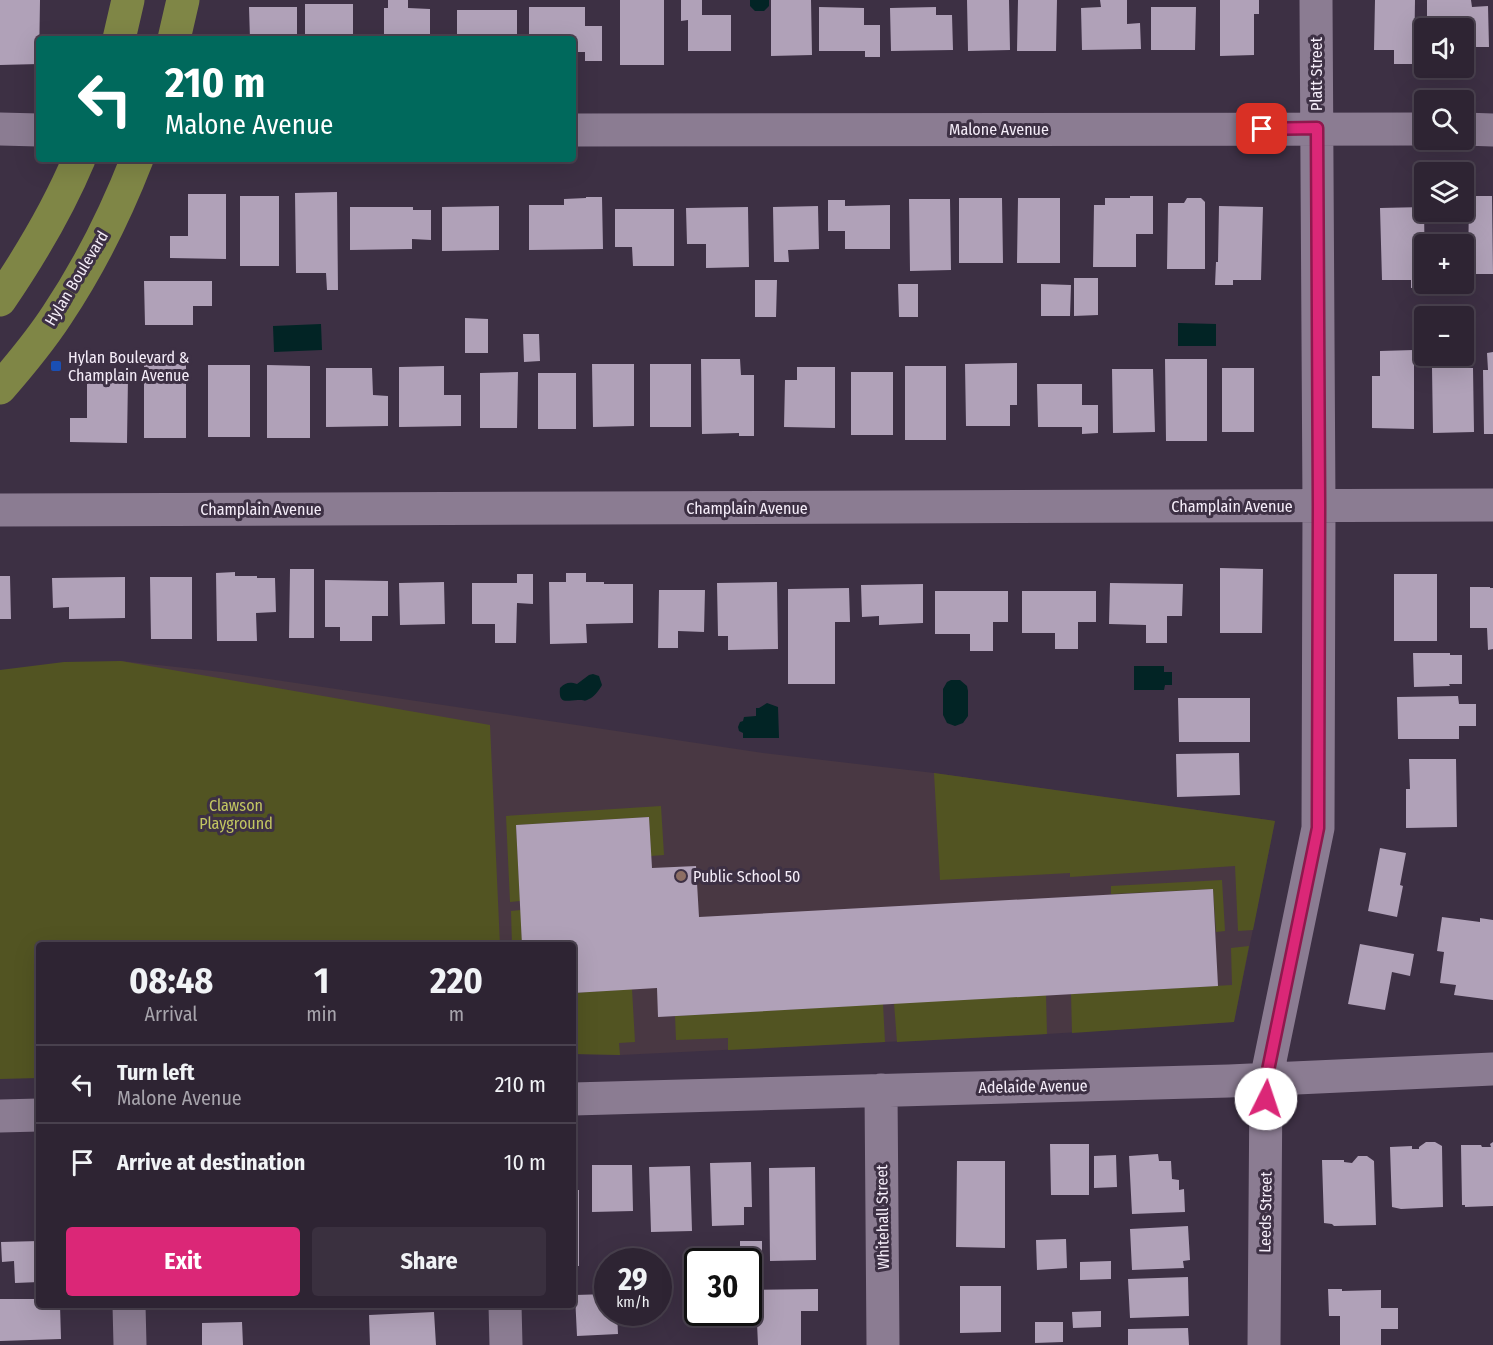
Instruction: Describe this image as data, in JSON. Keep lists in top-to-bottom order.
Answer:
{
  "streets": {
    "main road": ["Hylan Boulevard"],
    "street": [
      "Platt Street",
      "Malone Avenue",
      "Champlain Avenue",
      "Adelaide Avenue",
      "Leeds Street",
      "Whitehall Street"
    ]
  },
  "crossings": [
    ["Platt Street", "Malone Avenue"],
    ["Platt Street", "Champlain Avenue"],
    ["Platt Street", "Adelaide Avenue"],
    ["Platt Street", "Leeds Street"],
    ["Adelaide Avenue", "Leeds Street"],
    ["Adelaide Avenue", "Whitehall Street"]
  ],
  "parks": ["Clawson Playground"],
  "places": {
    "transit": ["Hylan Boulevard & Champlain Avenue"],
    "other": ["Public School 50"]
  },
  "page": {
    "map_buttons": ["+", "−"],
    "turn": ["210 m", "Malone Avenue"],
    "eta": [
      "08:48",
      "Arrival",
      "1",
      "min",
      "220",
      "m"
    ],
    "list": [
      {
        "name": "Turn left",
        "note": "Malone Avenue",
        "value": "210 m"
      },
      {
        "name": "Arrive at destination",
        "value": "10 m"
      }
    ],
    "buttons": ["Exit", "Share"],
    "speed": "29 km/h",
    "limit": "30"
  }
}
